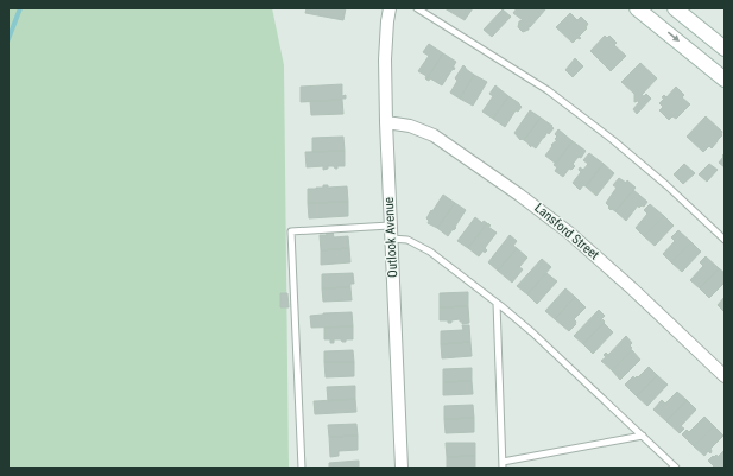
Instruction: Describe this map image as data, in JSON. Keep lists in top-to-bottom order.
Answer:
{
  "streets": {
    "street": ["Lansford Street", "Outlook Avenue"]
  },
  "crossings": [
    ["Lansford Street", "Outlook Avenue"]
  ]
}
